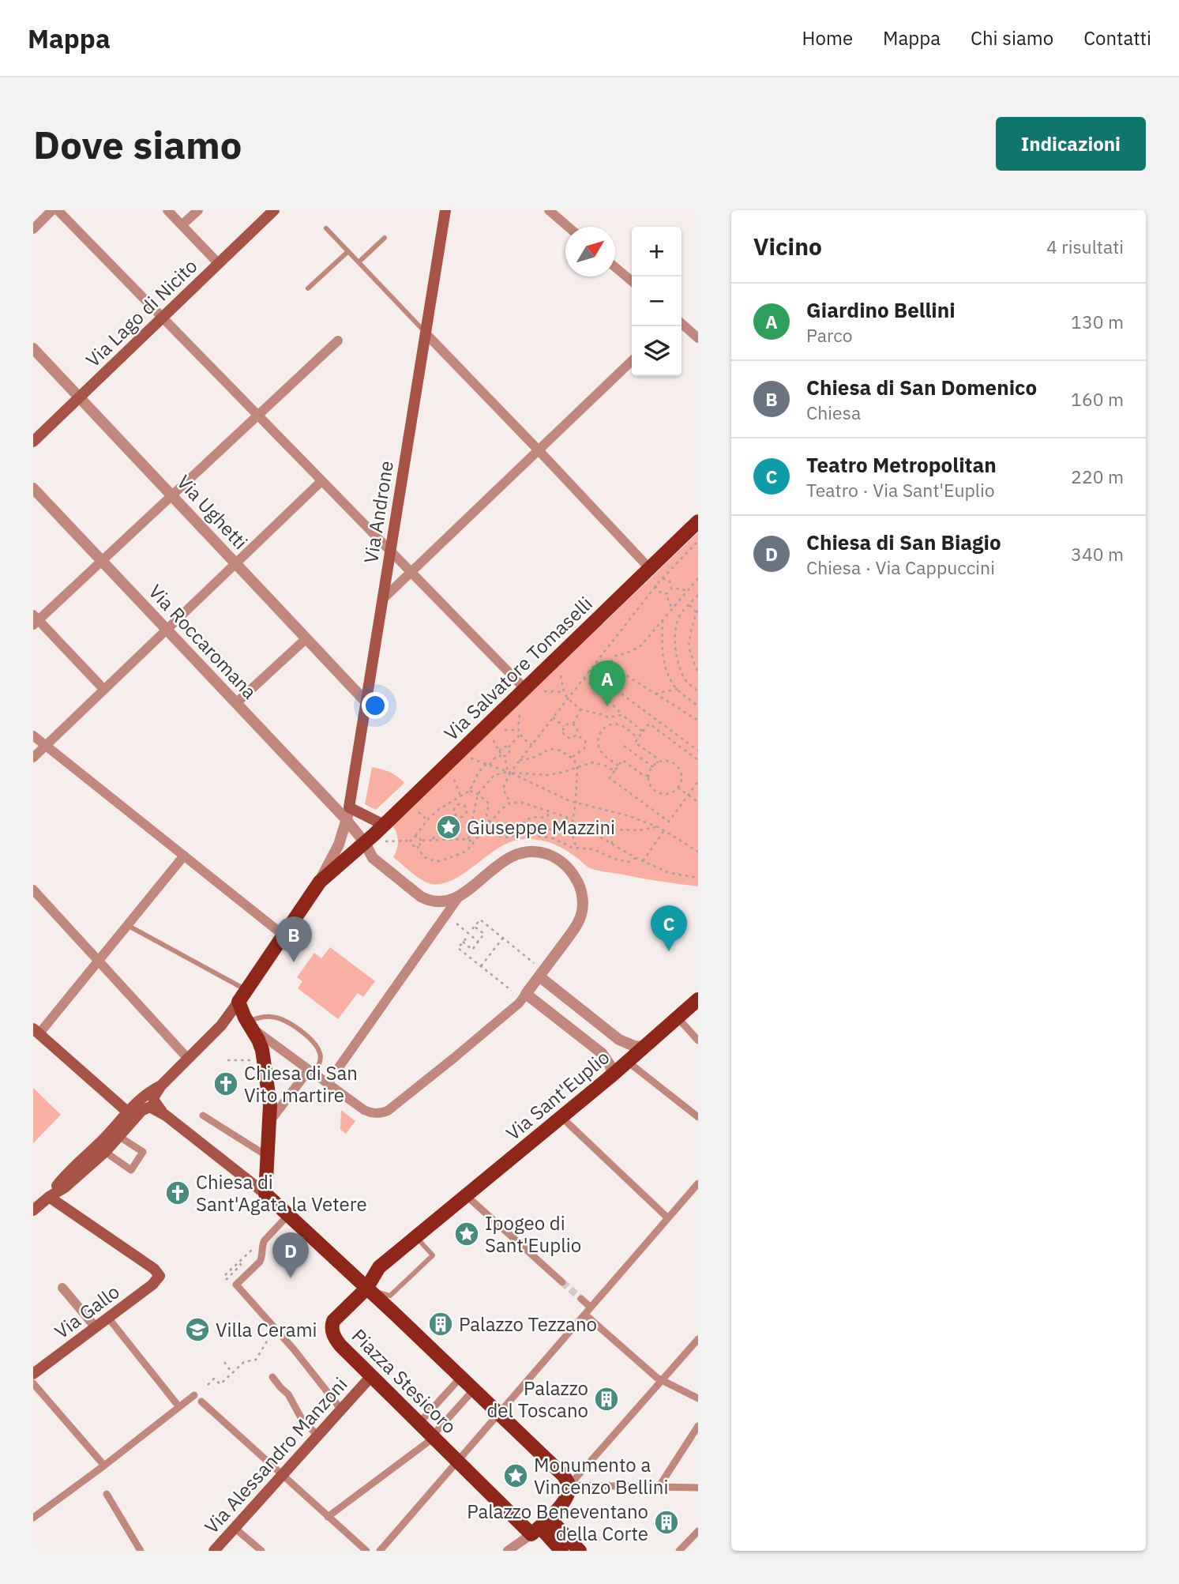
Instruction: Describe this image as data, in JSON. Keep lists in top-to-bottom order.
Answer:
{
  "streets": {
    "main road": [
      "Via Lago di Nicito",
      "Via Androne",
      "Via Salvatore Tomaselli",
      "Via Sant'Euplio",
      "Via Gallo",
      "Piazza Stesicoro",
      "Via Alessandro Manzoni"
    ],
    "street": ["Via Ughetti", "Via Roccaromana"]
  },
  "crossings": [
    ["Via Lago di Nicito", "Via Ughetti"],
    ["Via Ughetti", "Via Androne"],
    ["Via Androne", "Via Roccaromana"],
    ["Via Androne", "Via Salvatore Tomaselli"],
    ["Via Roccaromana", "Via Salvatore Tomaselli"],
    ["Via Sant'Euplio", "Piazza Stesicoro"],
    ["Piazza Stesicoro", "Via Alessandro Manzoni"]
  ],
  "places": {
    "place": ["Giuseppe Mazzini", "Ipogeo di Sant'Euplio", "Monumento a Vincenzo Bellini"],
    "church": ["Chiesa di San Vito martire", "Chiesa di Sant'Agata la Vetere"],
    "building": ["Palazzo Tezzano", "Palazzo del Toscano", "Palazzo Beneventano della Corte"],
    "school or university": ["Villa Cerami"]
  },
  "north": "top right",
  "page": {
    "header": "Mappa",
    "nav": [
      "Home",
      "Mappa",
      "Chi siamo",
      "Contatti"
    ],
    "buttons": "Indicazioni",
    "title": "Dove siamo",
    "heading": ["Vicino", "4 risultati"],
    "map_buttons": ["+", "−"],
    "list": [
      {
        "mark": "A",
        "name": "Giardino Bellini",
        "note": "Parco",
        "value": "130 m"
      },
      {
        "mark": "B",
        "name": "Chiesa di San Domenico",
        "note": "Chiesa",
        "value": "160 m"
      },
      {
        "mark": "C",
        "name": "Teatro Metropolitan",
        "note": "Teatro · Via Sant'Euplio",
        "value": "220 m"
      },
      {
        "mark": "D",
        "name": "Chiesa di San Biagio",
        "note": "Chiesa · Via Cappuccini",
        "value": "340 m"
      }
    ],
    "pins": [
      "A",
      "C",
      "B",
      "D"
    ]
  }
}
